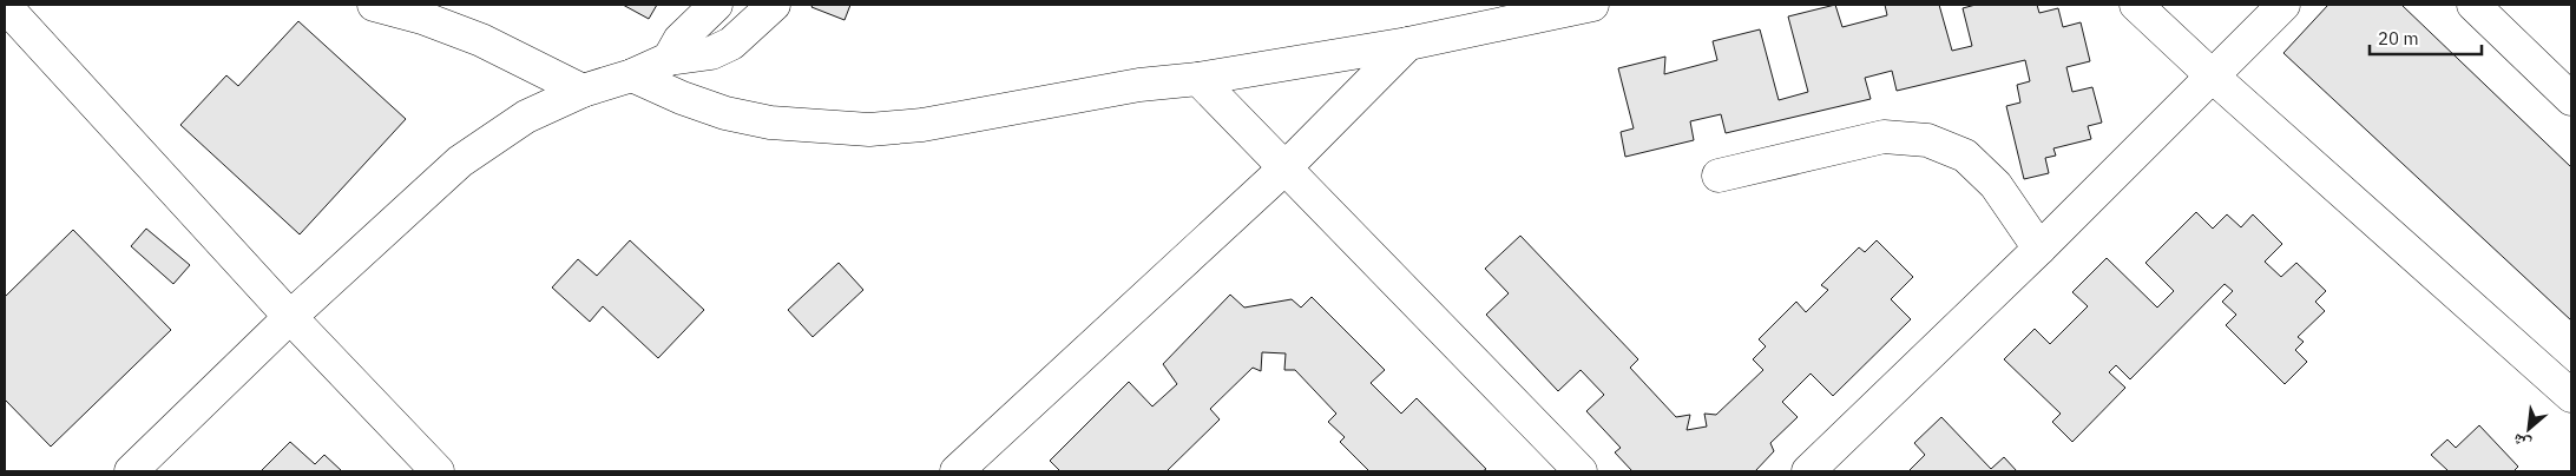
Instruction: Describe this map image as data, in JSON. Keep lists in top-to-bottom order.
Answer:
{
  "scale_bar": "20 m",
  "north": "bottom left"
}
